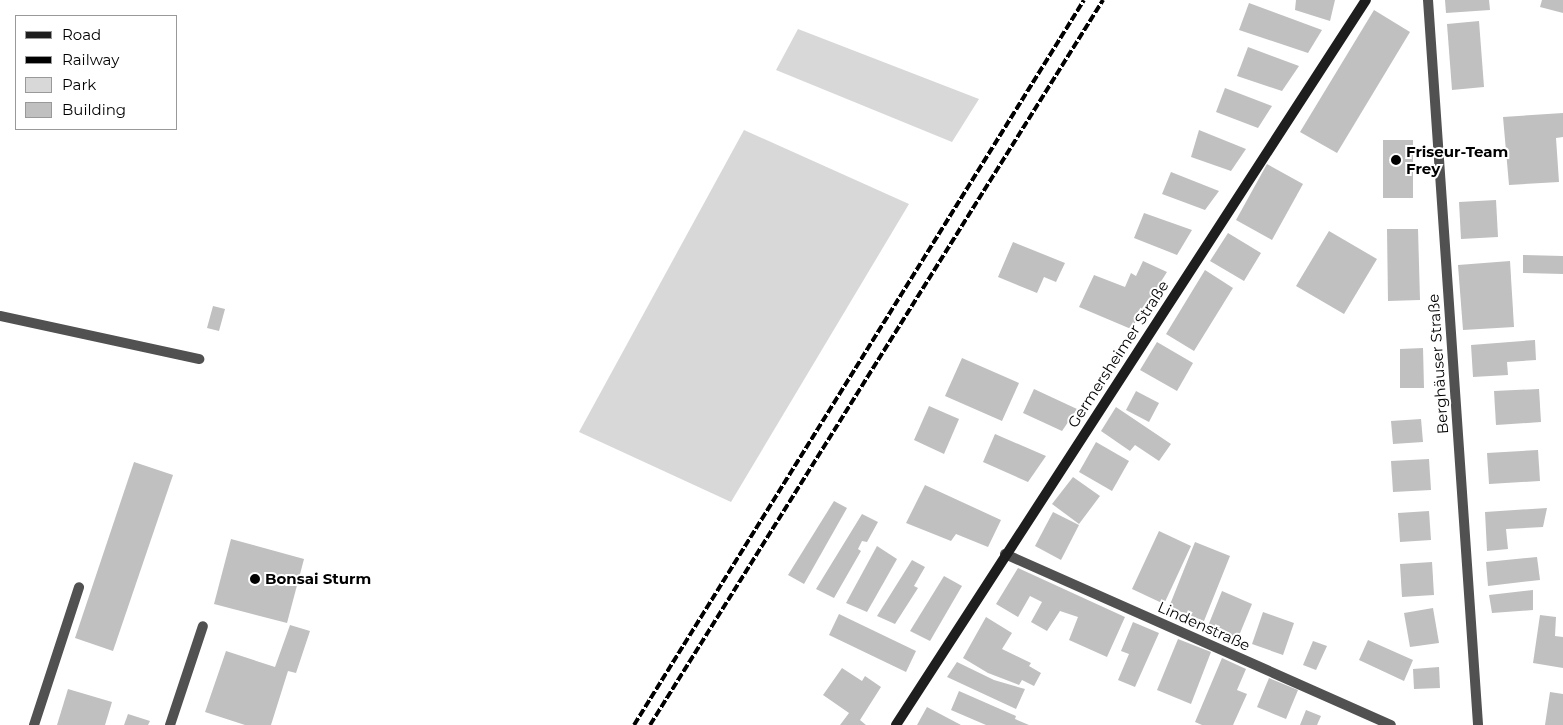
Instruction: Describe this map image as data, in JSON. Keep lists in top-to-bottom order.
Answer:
{
  "streets": {
    "main road": ["Germersheimer Straße"],
    "street": ["Berghäuser Straße", "Lindenstraße"]
  },
  "crossings": [
    ["Germersheimer Straße", "Lindenstraße"]
  ],
  "places": ["Friseur-Team Frey", "Bonsai Sturm"],
  "legend": [
    "Road",
    "Railway",
    "Park",
    "Building"
  ]
}
